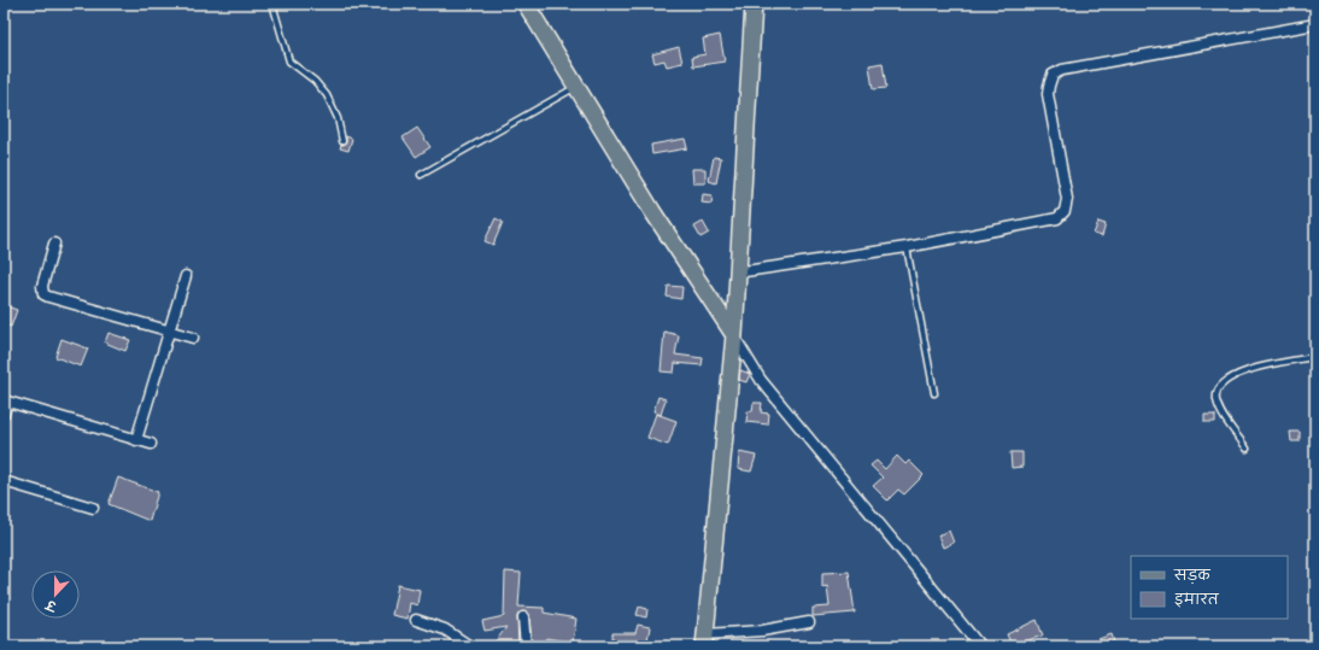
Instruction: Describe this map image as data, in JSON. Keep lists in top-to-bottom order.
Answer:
{
  "legend": ["सड़क", "इमारत"],
  "north": "bottom"
}
